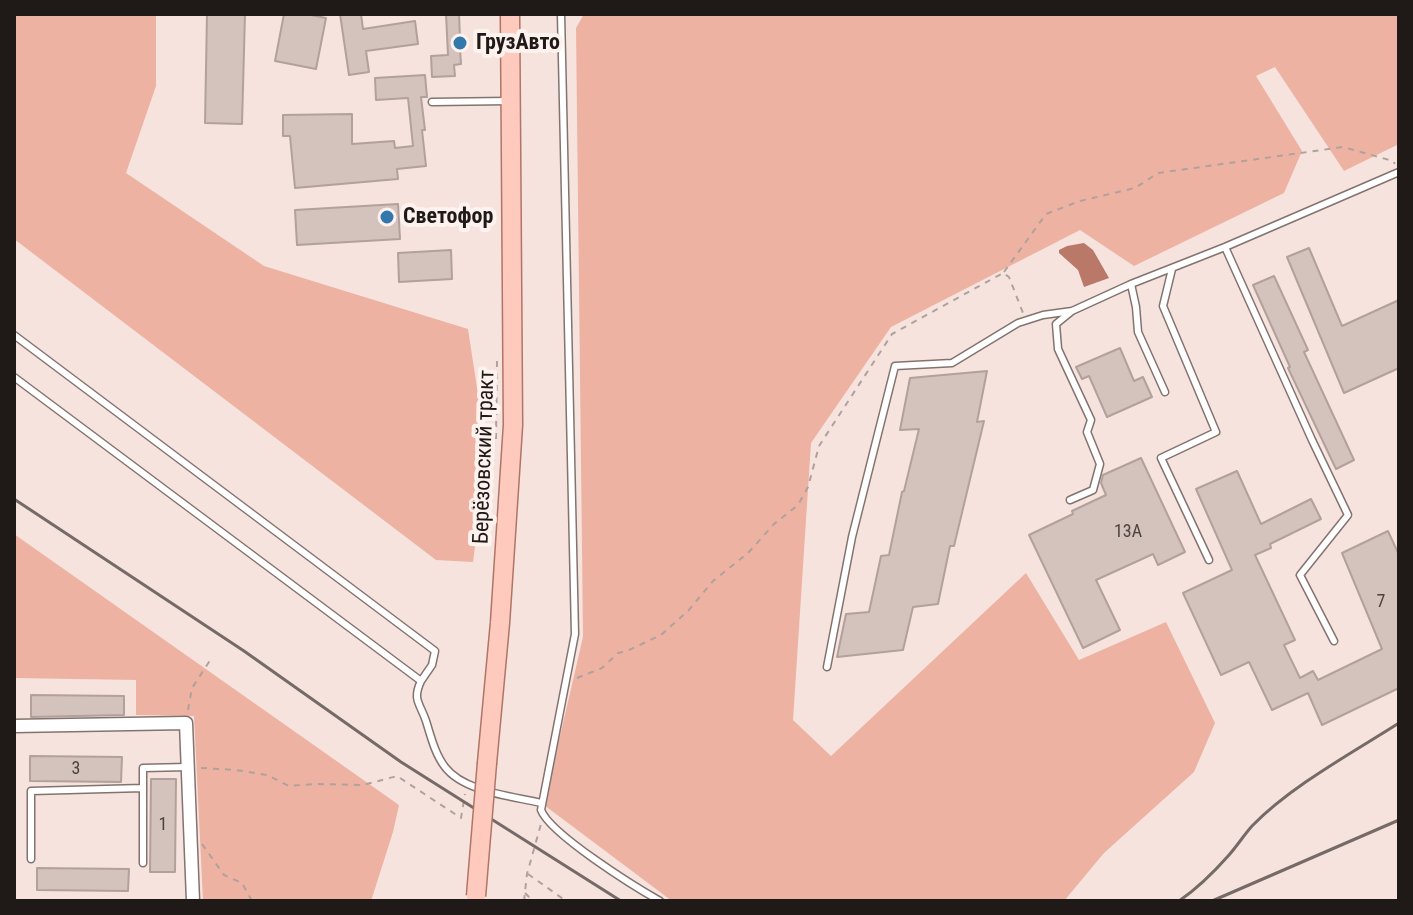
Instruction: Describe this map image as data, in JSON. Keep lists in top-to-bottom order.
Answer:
{
  "streets": {
    "main road": ["Берёзовский тракт"]
  },
  "places": ["ГрузАвто", "Светофор"],
  "house_numbers": [
    "13А",
    "7",
    "3",
    "1"
  ]
}
